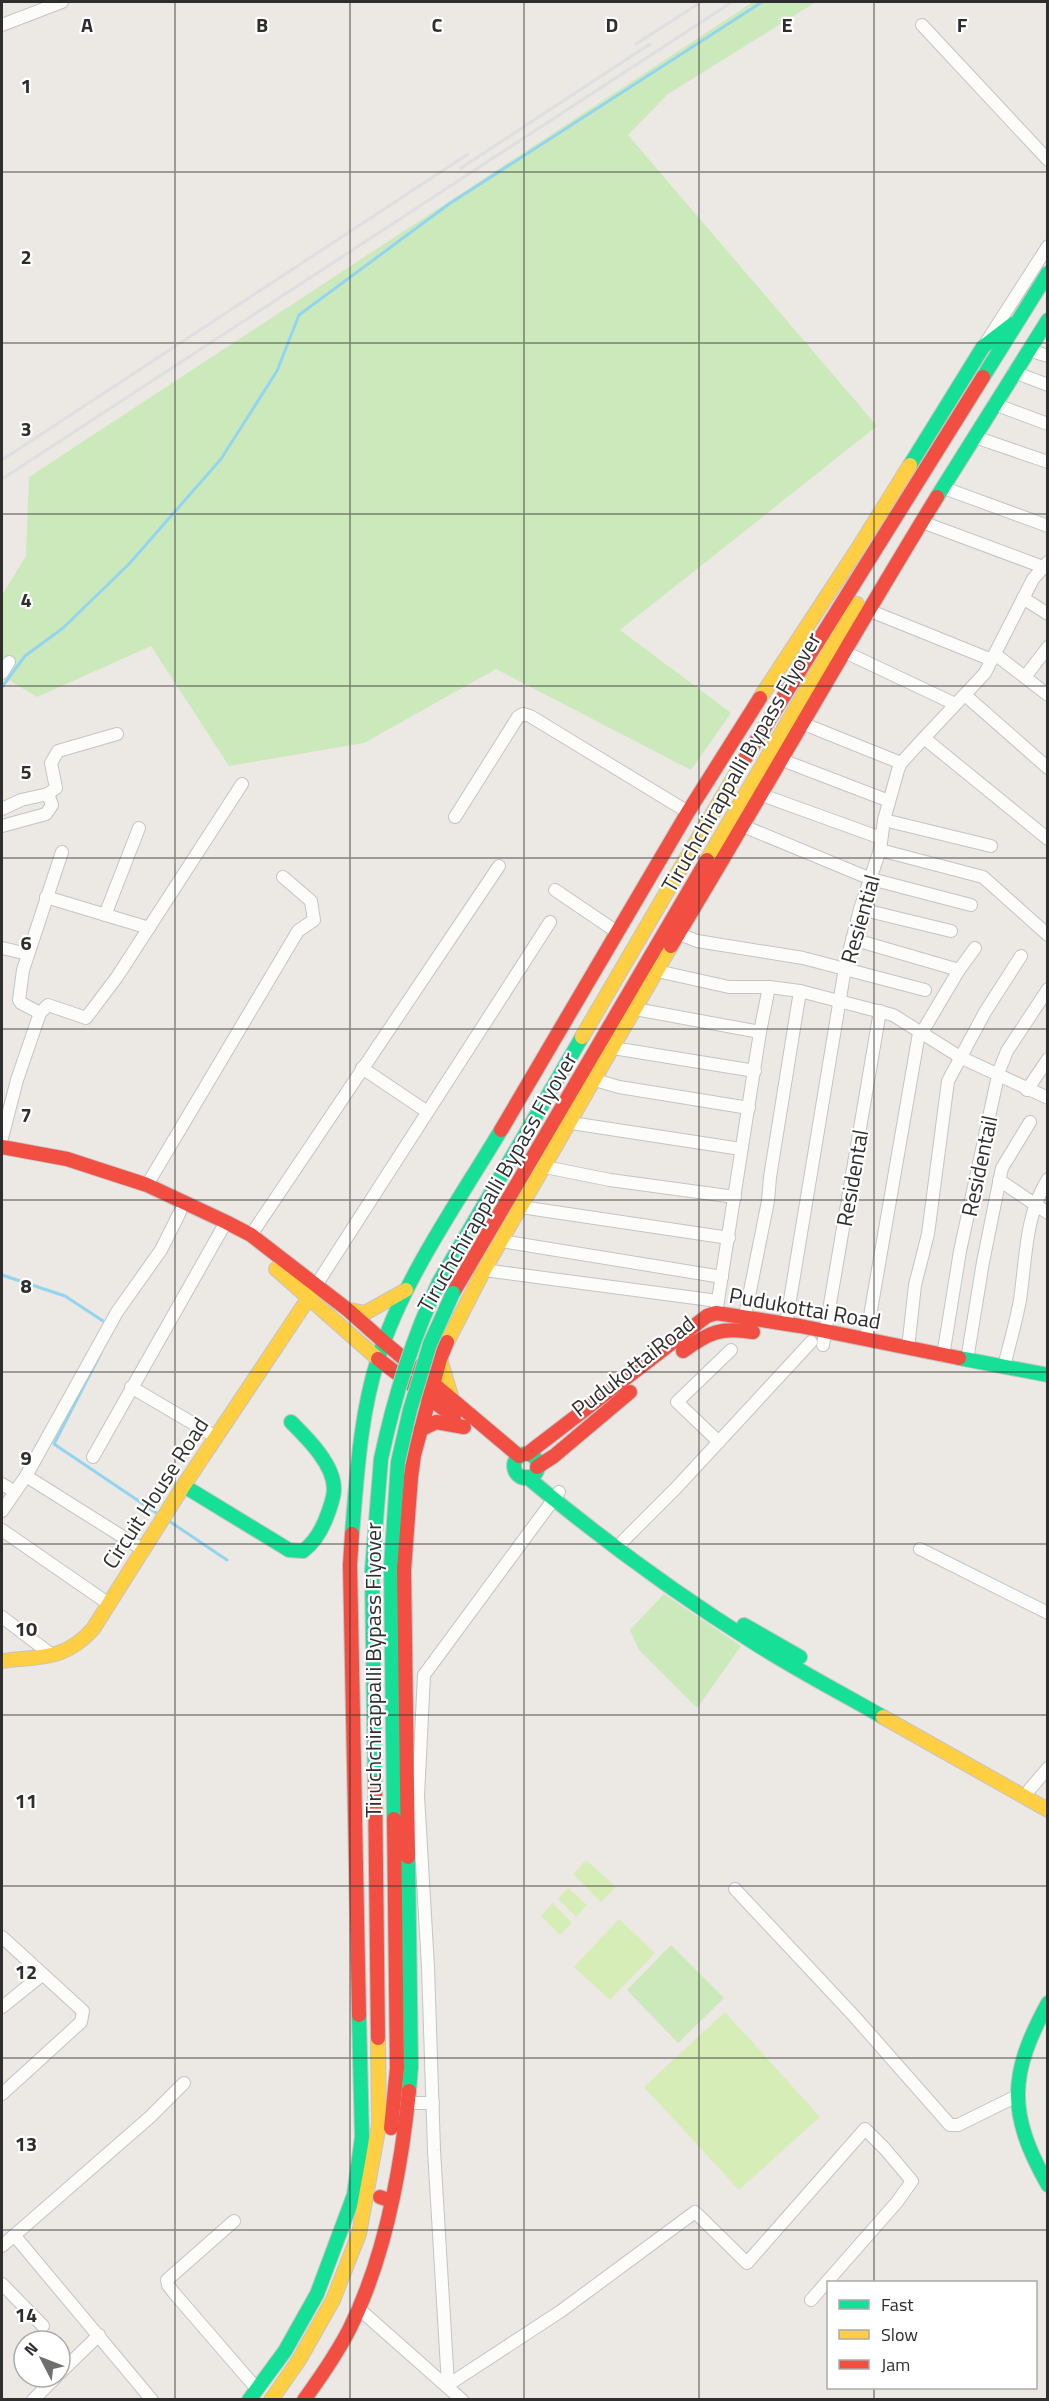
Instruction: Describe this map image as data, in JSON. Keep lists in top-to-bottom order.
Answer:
{
  "streets": {
    "main road": [
      "Tiruchchirappalli Bypass Flyover",
      "Pudukottai Road",
      "PudukottaiRoad",
      "Circuit House Road"
    ],
    "street": ["Resiential", "Residentail", "Residental"]
  },
  "crossings": [
    ["Resiential", "Pudukottai Road"],
    ["Residentail", "Pudukottai Road"],
    ["Residental", "Pudukottai Road"],
    ["Residental", "PudukottaiRoad"],
    ["Pudukottai Road", "PudukottaiRoad"]
  ],
  "legend": ["Fast", "Slow", "Jam"],
  "north": "top left",
  "grid": {
    "columns": [
      "A",
      "B",
      "C",
      "D",
      "E",
      "F"
    ],
    "rows": [
      "1",
      "2",
      "3",
      "4",
      "5",
      "6",
      "7",
      "8",
      "9",
      "10",
      "11",
      "12",
      "13",
      "14"
    ]
  }
}
